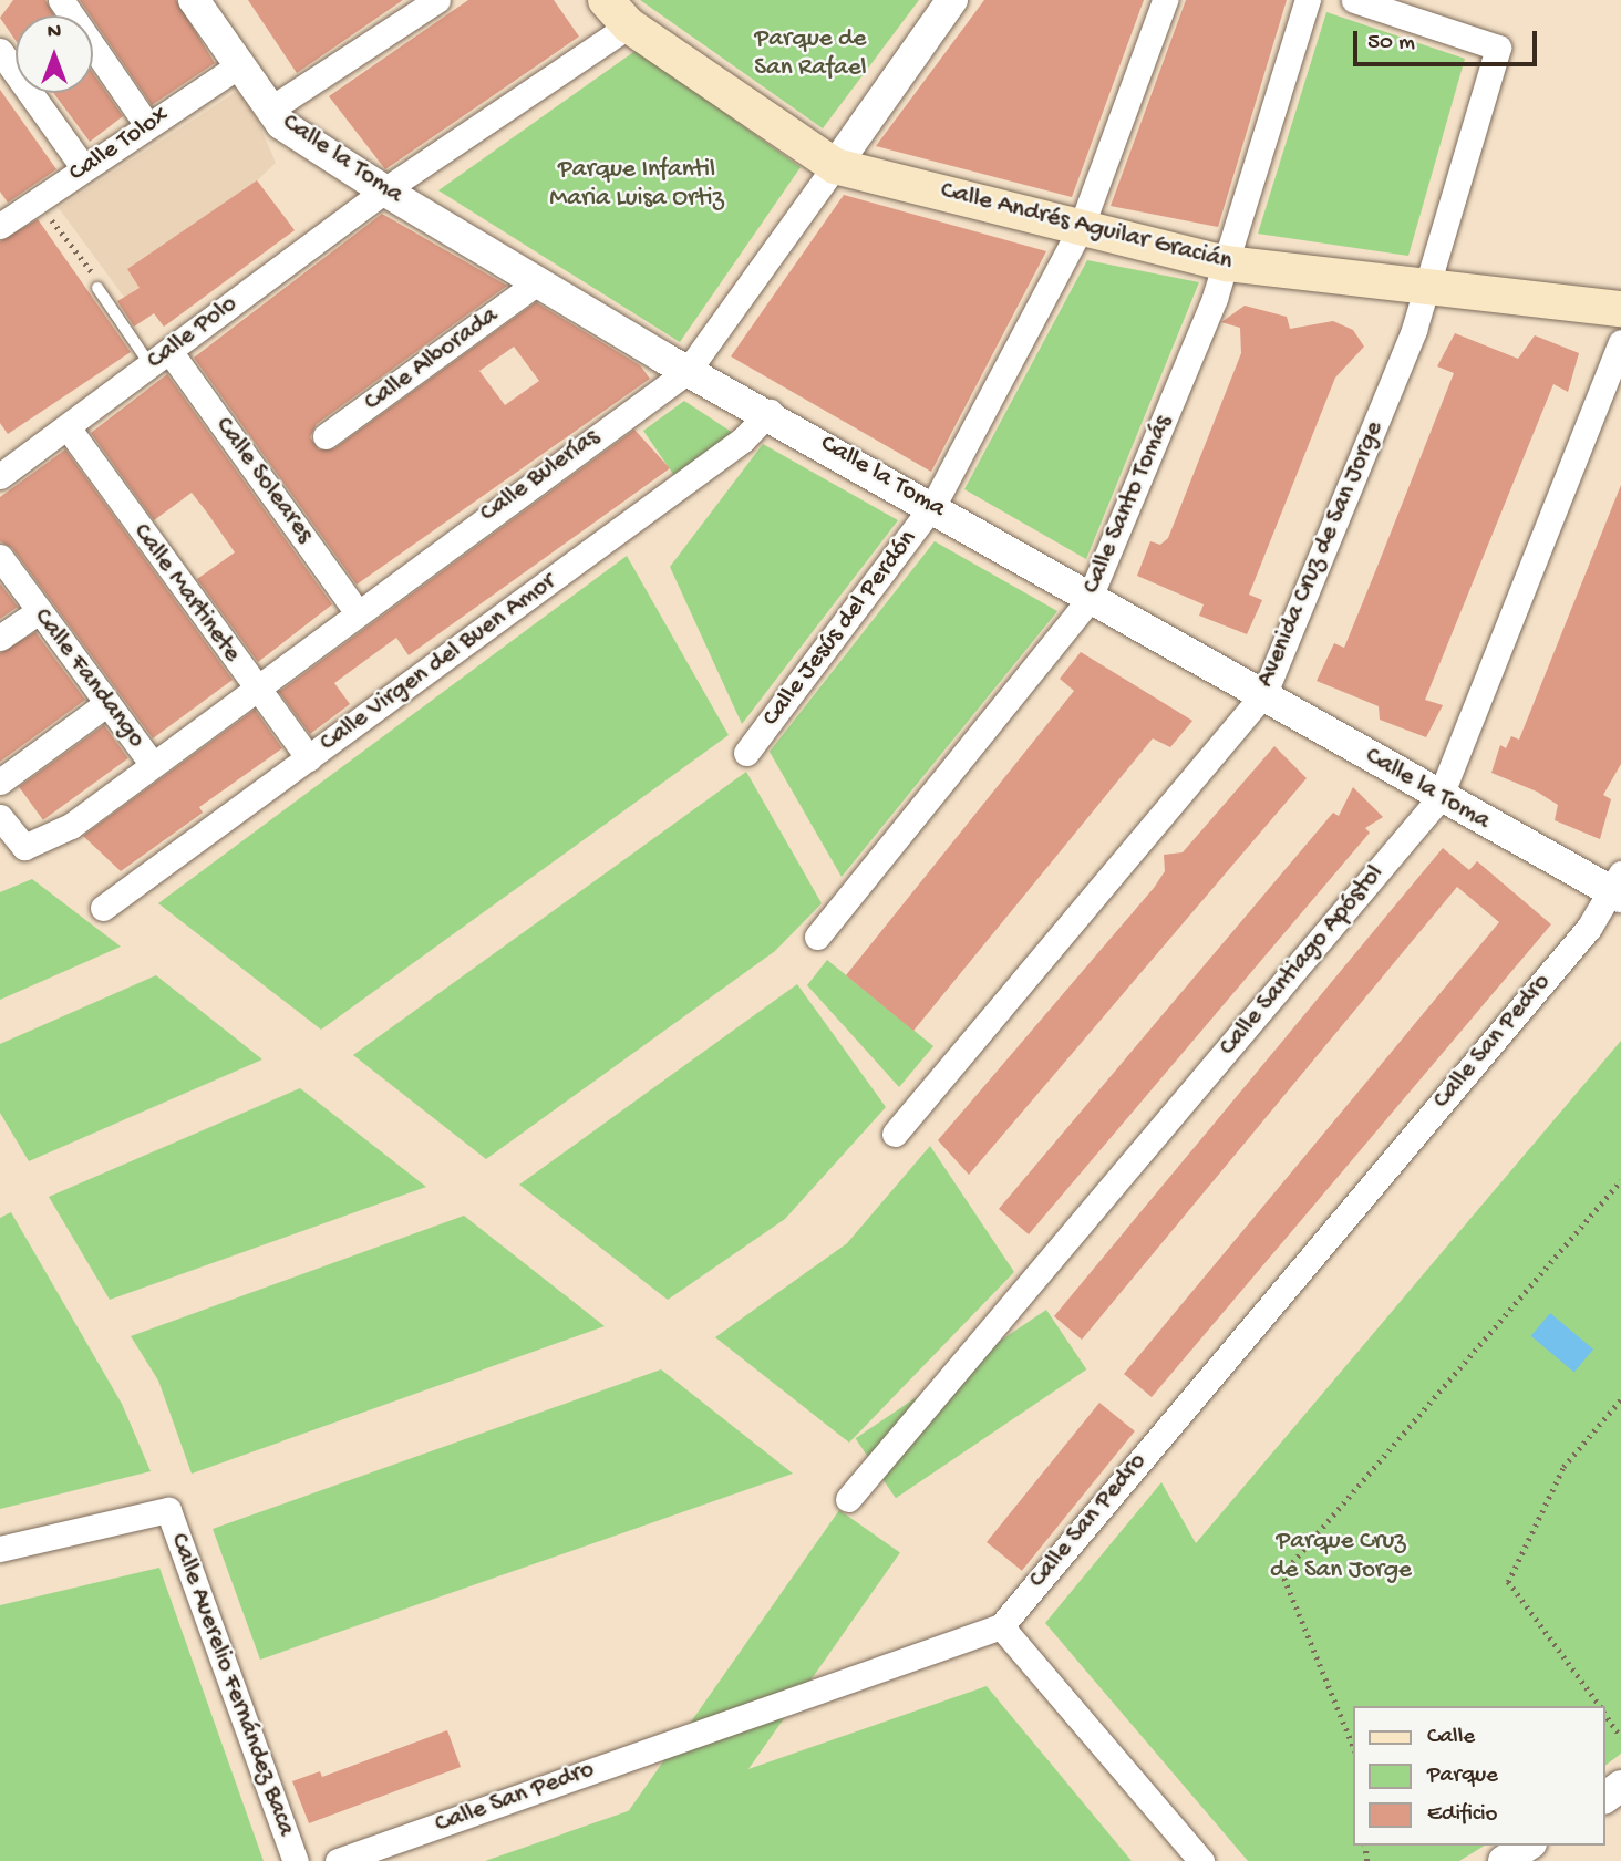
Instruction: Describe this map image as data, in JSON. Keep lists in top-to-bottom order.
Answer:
{
  "streets": {
    "main road": ["Calle Andrés Aguilar Gracián"],
    "street": [
      "Calle Tolox",
      "Calle la Toma",
      "Calle Polo",
      "Calle Alborada",
      "Calle Bulerías",
      "Calle Soleares",
      "Calle Santo Tomás",
      "Avenida Cruz de San Jorge",
      "Calle Martinete",
      "Calle Jesús del Perdón",
      "Calle Virgen del Buen Amor",
      "Calle Fandango",
      "Calle Santiago Apóstol",
      "Calle San Pedro",
      "Calle Auerelio Fernández Baca"
    ]
  },
  "crossings": [
    ["Calle Tolox", "Calle la Toma"],
    ["Calle la Toma", "Calle Polo"],
    ["Calle la Toma", "Calle Alborada"],
    ["Calle la Toma", "Calle Bulerías"],
    ["Calle la Toma", "Calle Santo Tomás"],
    ["Calle la Toma", "Avenida Cruz de San Jorge"],
    ["Calle la Toma", "Calle Jesús del Perdón"],
    ["Calle la Toma", "Calle Virgen del Buen Amor"],
    ["Calle la Toma", "Calle Santiago Apóstol"],
    ["Calle la Toma", "Calle San Pedro"],
    ["Calle Andrés Aguilar Gracián", "Calle Polo"],
    ["Calle Andrés Aguilar Gracián", "Calle Bulerías"],
    ["Calle Andrés Aguilar Gracián", "Calle Santo Tomás"],
    ["Calle Andrés Aguilar Gracián", "Avenida Cruz de San Jorge"],
    ["Calle Andrés Aguilar Gracián", "Calle Jesús del Perdón"],
    ["Calle Polo", "Calle Soleares"],
    ["Calle Polo", "Calle Martinete"],
    ["Calle Bulerías", "Calle Soleares"],
    ["Calle Bulerías", "Calle Martinete"],
    ["Calle Bulerías", "Calle Fandango"],
    ["Calle Martinete", "Calle Virgen del Buen Amor"]
  ],
  "parks": ["Parque de San Rafael", "Parque Infantil Maria Luisa Ortiz", "Parque Cruz de San Jorge"],
  "legend": ["Calle", "Parque", "Edificio"],
  "scale_bar": "50 m",
  "north": "top"
}
